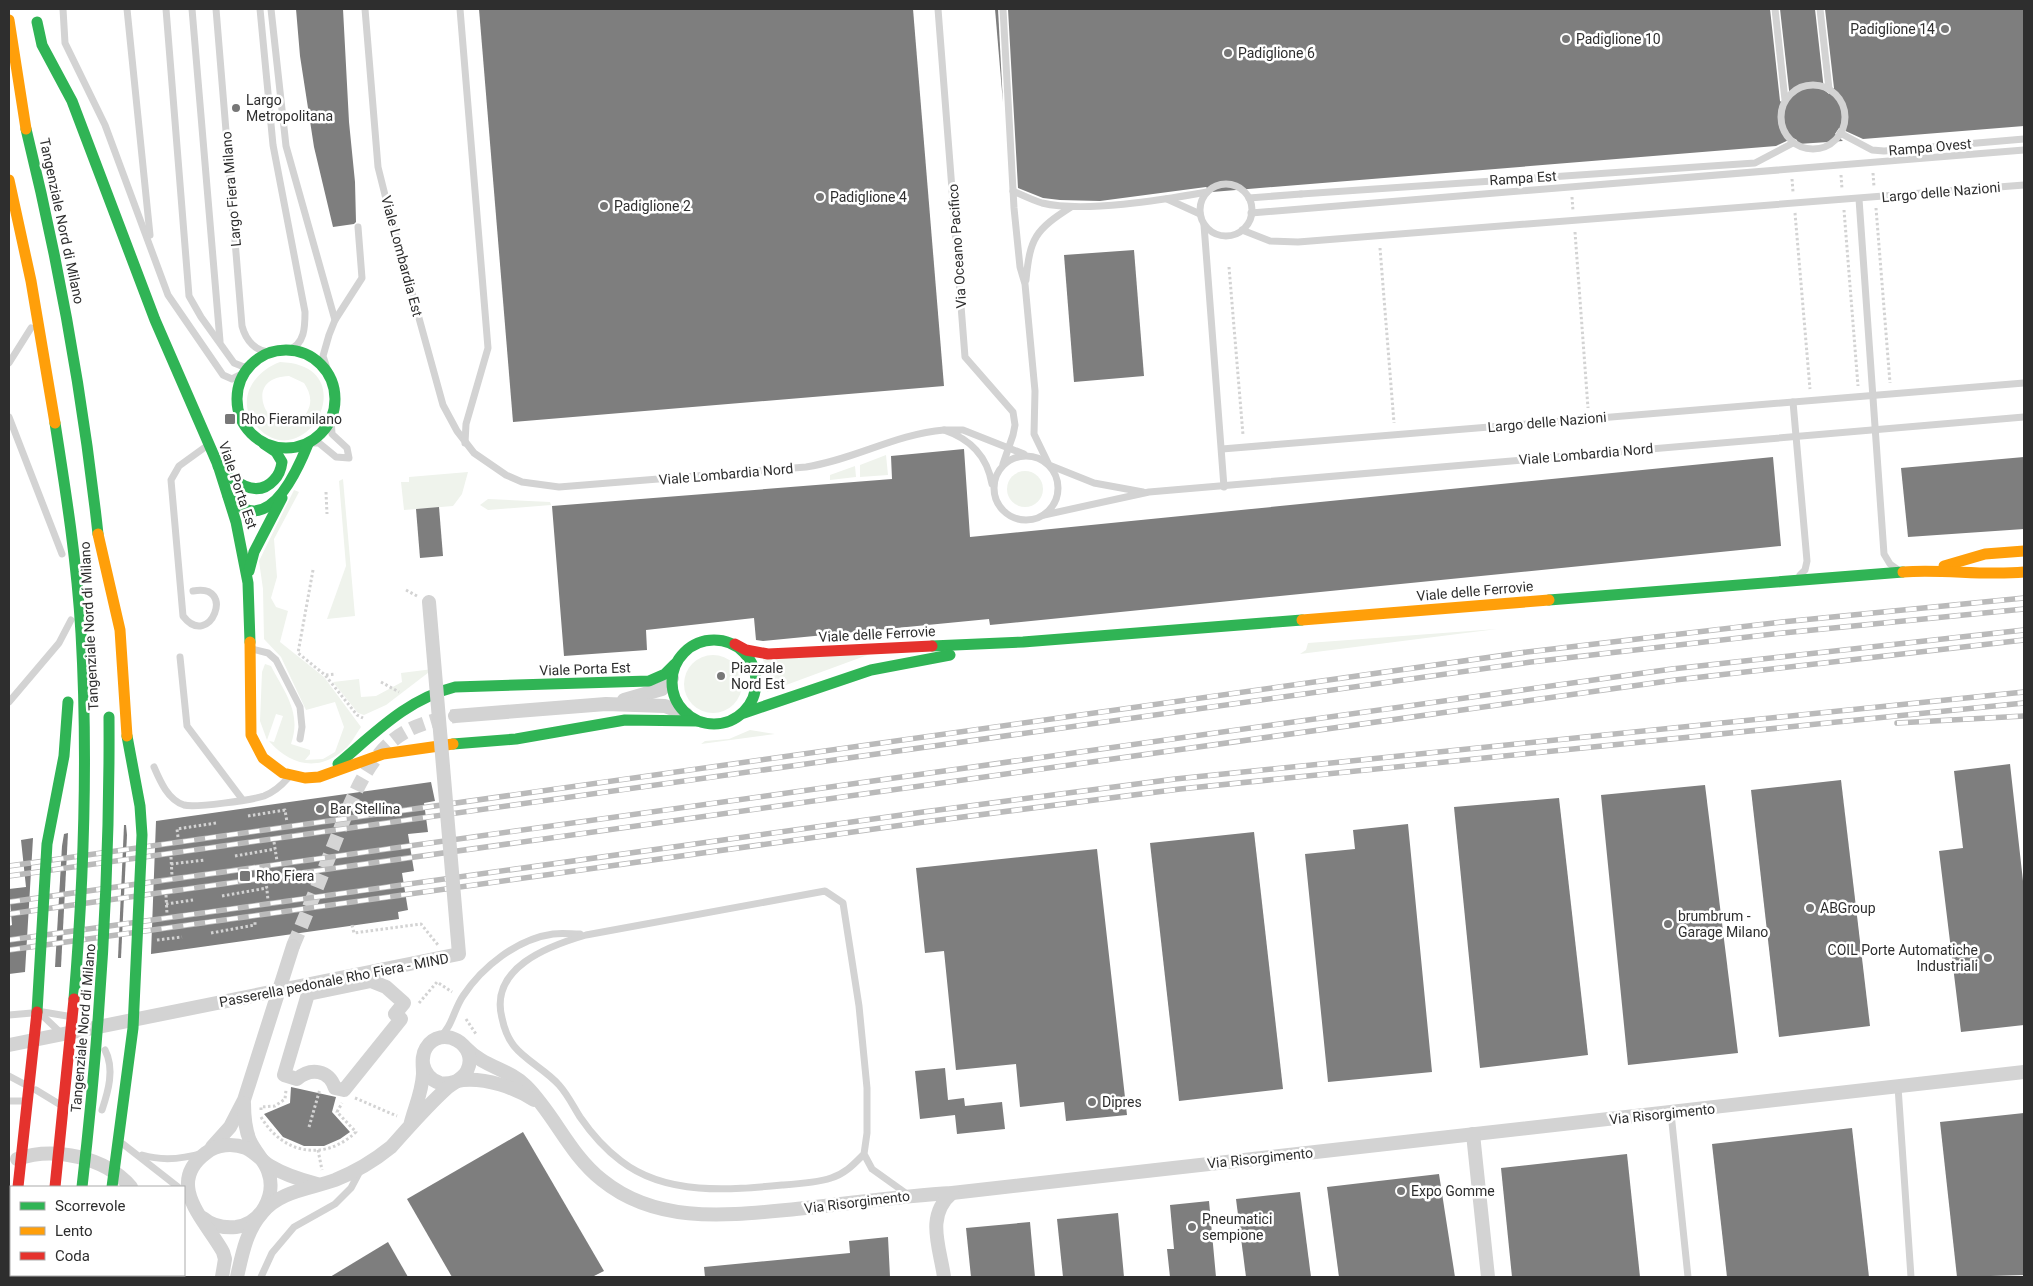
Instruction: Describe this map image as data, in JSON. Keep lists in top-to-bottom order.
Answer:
{
  "streets": {
    "main road": ["Tangenziale Nord di Milano", "Viale Porta Est", "Viale delle Ferrovie"],
    "street": ["Passerella pedonale Rho Fiera - MIND", "Via Risorgimento"],
    "lane": [
      "Rampa Ovest",
      "Rampa Est",
      "Largo Fiera Milano",
      "Largo delle Nazioni",
      "Via Oceano Pacifico",
      "Viale Lombardia Est",
      "Viale Lombardia Nord"
    ]
  },
  "crossings": [
    ["Rampa Ovest", "Rampa Est"],
    ["Rampa Est", "Largo delle Nazioni"],
    ["Via Oceano Pacifico", "Viale Lombardia Nord"],
    ["Viale Lombardia Est", "Viale Lombardia Nord"],
    ["Viale Porta Est", "Viale delle Ferrovie"]
  ],
  "places": {
    "other": [
      "Padiglione 14",
      "Padiglione 10",
      "Padiglione 6",
      "Largo Metropolitana",
      "Padiglione 4",
      "Padiglione 2",
      "Piazzale Nord Est",
      "Bar Stellina",
      "ABGroup",
      "brumbrum - Garage Milano",
      "COIL Porte Automatiche Industriali",
      "Dipres",
      "Expo Gomme",
      "Pneumatici sempione"
    ],
    "transit": ["Rho Fieramilano", "Rho Fiera"]
  },
  "legend": ["Scorrevole", "Lento", "Coda"]
}
